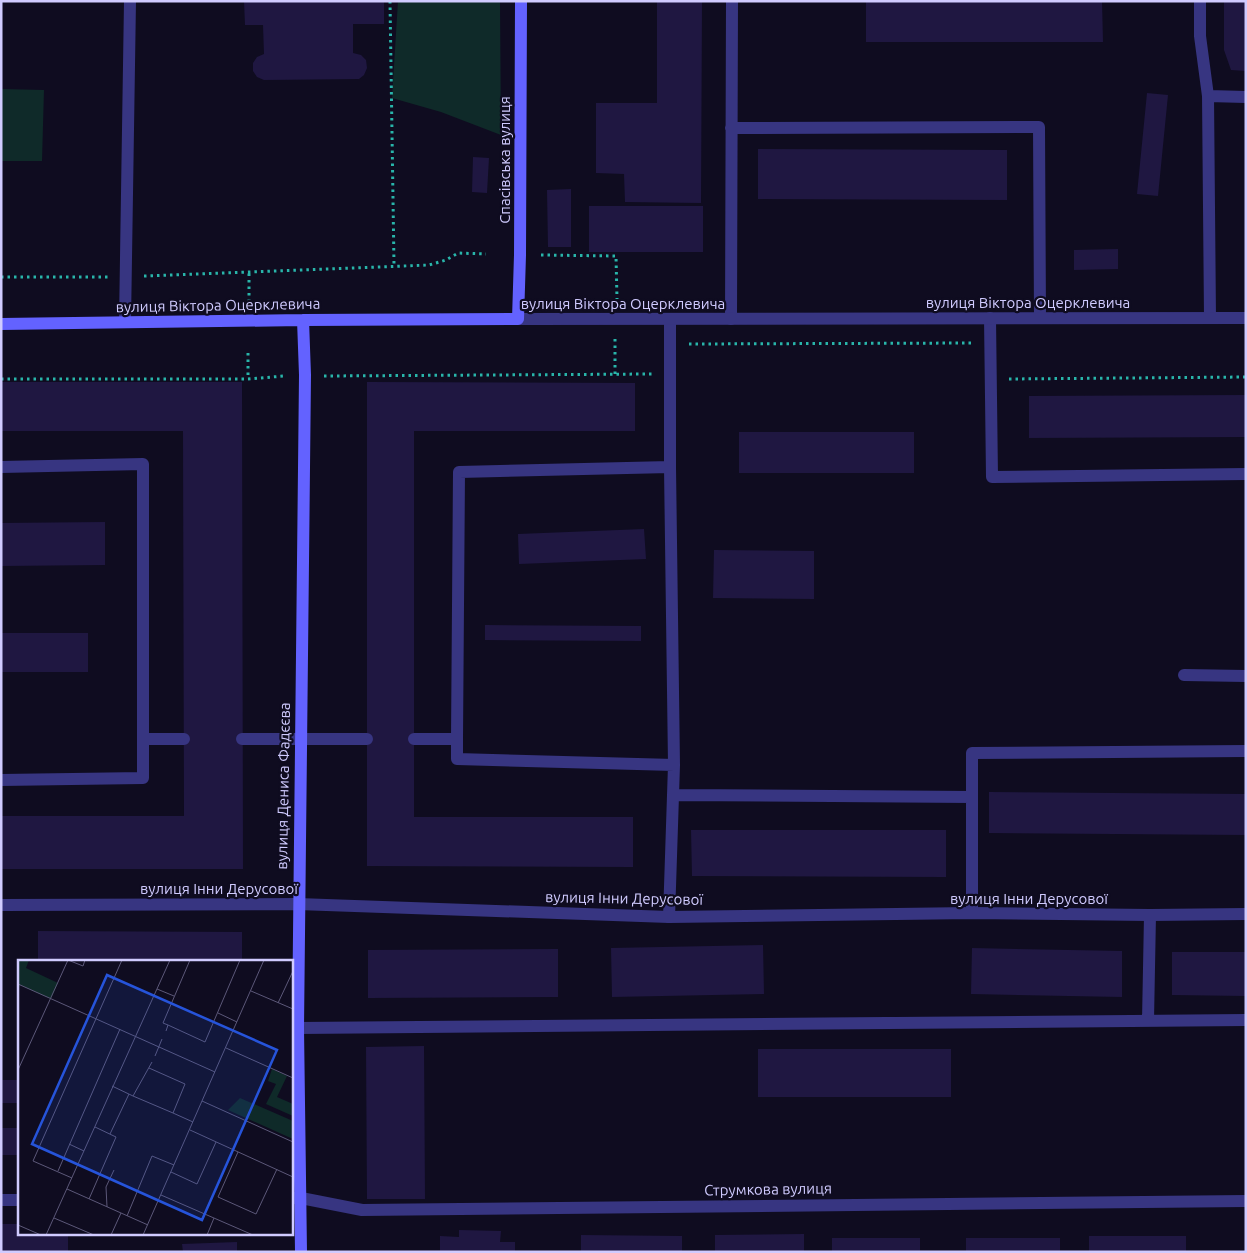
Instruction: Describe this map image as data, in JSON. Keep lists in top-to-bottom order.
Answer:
{
  "streets": {
    "street": [
      "Спасівська вулиця",
      "вулиця Віктора Оцерклевича",
      "вулиця Дениса Фадєєва",
      "вулиця Інни Дерусової",
      "Струмкова вулиця"
    ]
  },
  "crossings": [
    ["Спасівська вулиця", "вулиця Віктора Оцерклевича"],
    ["вулиця Віктора Оцерклевича", "вулиця Дениса Фадєєва"],
    ["вулиця Дениса Фадєєва", "вулиця Інни Дерусової"],
    ["вулиця Дениса Фадєєва", "Струмкова вулиця"]
  ]
}
